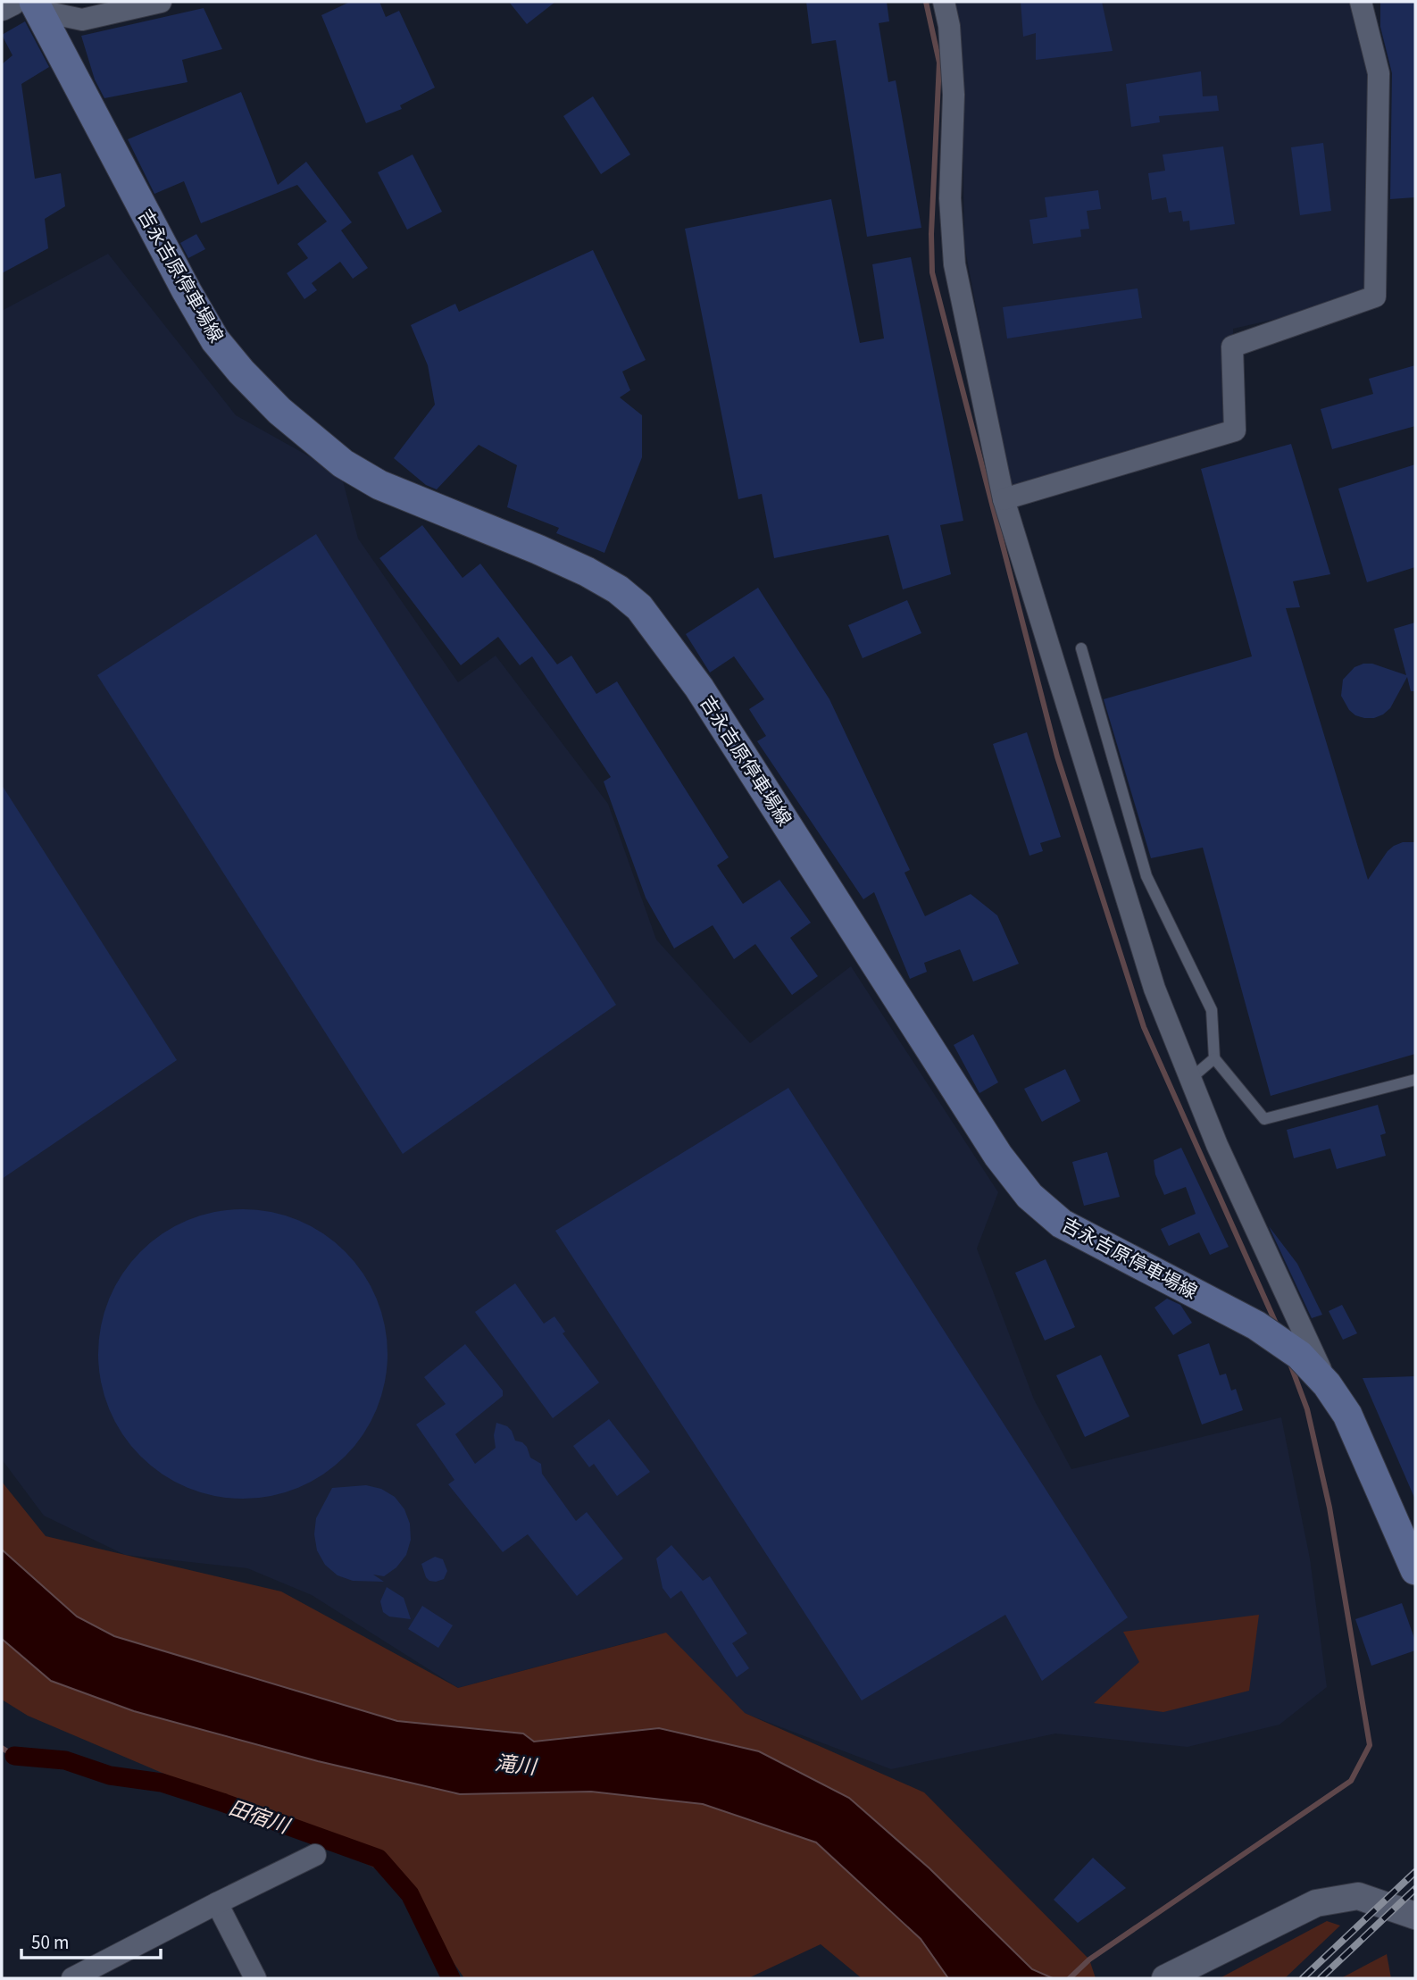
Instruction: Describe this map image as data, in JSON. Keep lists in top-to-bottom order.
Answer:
{
  "streets": {
    "main road": ["吉永吉原停車場線"]
  },
  "water": ["滝川", "田宿川"],
  "scale_bar": "50 m"
}
